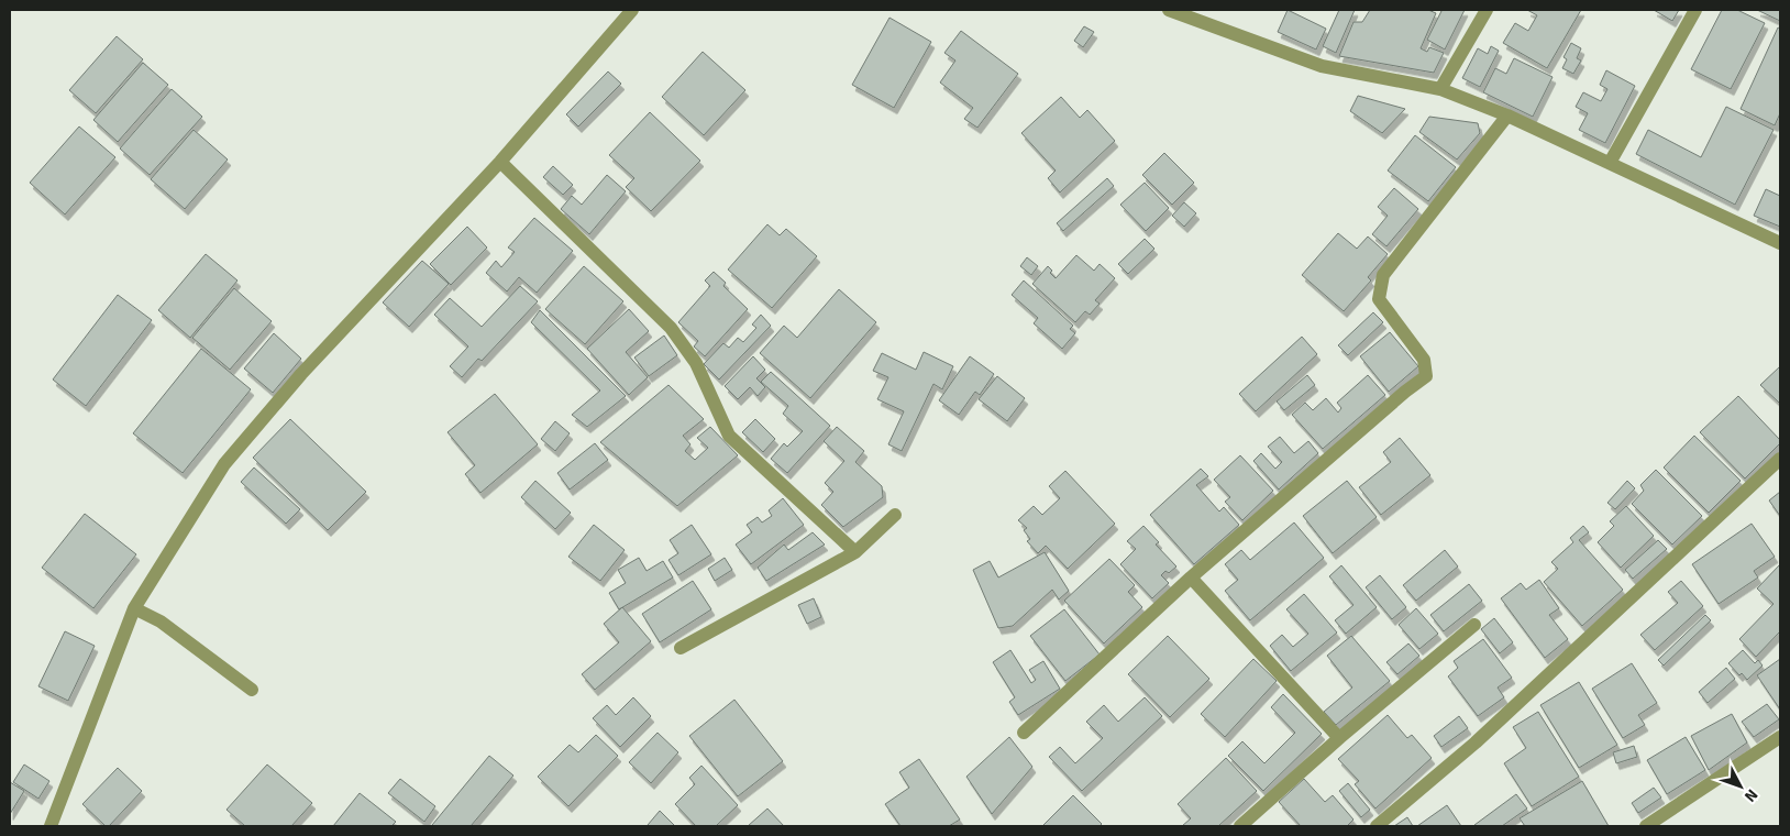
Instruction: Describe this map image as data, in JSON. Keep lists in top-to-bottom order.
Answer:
{
  "north": "bottom right"
}
